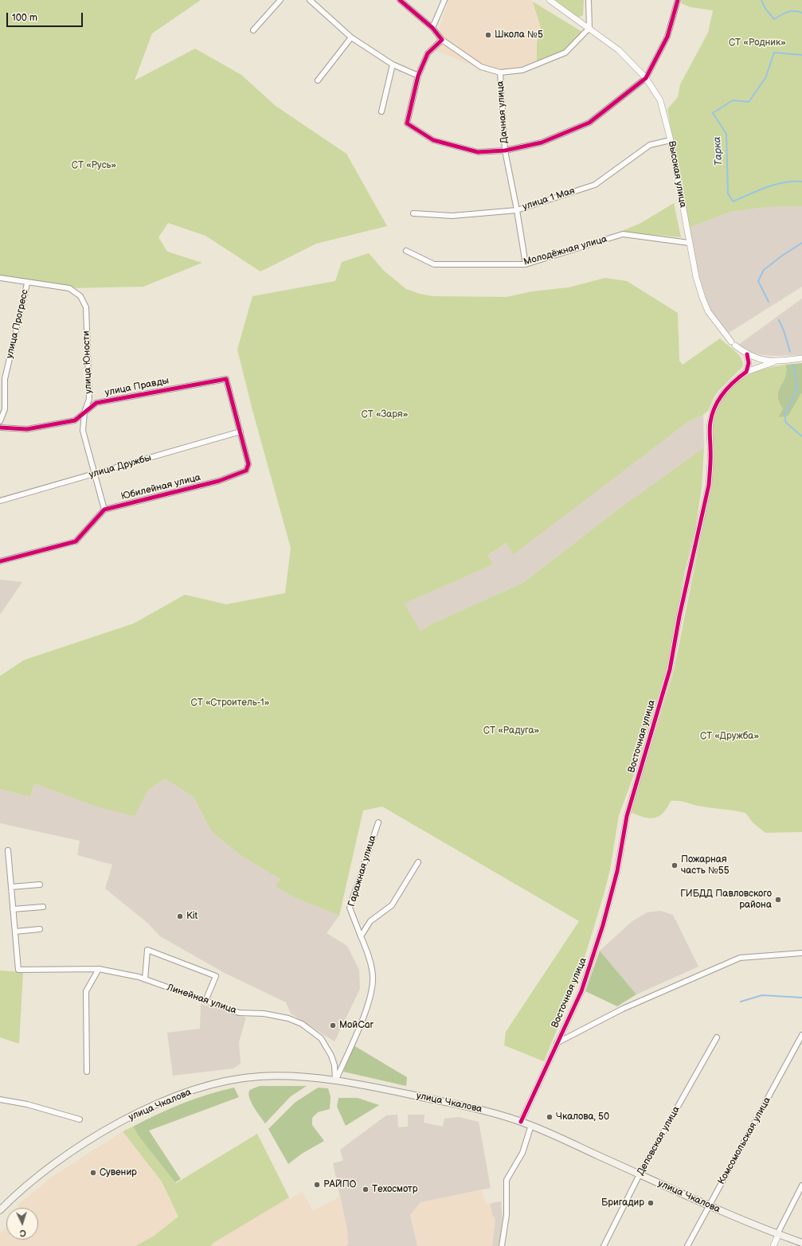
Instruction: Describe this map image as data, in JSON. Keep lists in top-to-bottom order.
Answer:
{
  "streets": {
    "main road": ["улица Чкалова"],
    "street": [
      "Дачная улица",
      "Высокая улица",
      "улица 1 Мая",
      "Молодёжная улица",
      "улица Прогресс",
      "улица Юности",
      "улица Правды",
      "улица Дружбы",
      "Юбилейная улица",
      "Восточная улица",
      "Гаражная улица",
      "Линейная улица",
      "Деповская улица",
      "Комсомольская улица"
    ]
  },
  "crossings": [
    ["Дачная улица", "улица 1 Мая"],
    ["Дачная улица", "Молодёжная улица"],
    ["Высокая улица", "улица 1 Мая"],
    ["Высокая улица", "Молодёжная улица"],
    ["Высокая улица", "Восточная улица"],
    ["улица Прогресс", "улица Юности"],
    ["улица Юности", "улица Правды"],
    ["улица Юности", "улица Дружбы"],
    ["улица Юности", "Юбилейная улица"],
    ["улица Правды", "Юбилейная улица"],
    ["улица Дружбы", "Юбилейная улица"],
    ["Восточная улица", "улица Чкалова"],
    ["Линейная улица", "улица Чкалова"],
    ["улица Чкалова", "Деповская улица"],
    ["улица Чкалова", "Комсомольская улица"]
  ],
  "water": ["Тарка"],
  "parks": [
    "СТ «Родник»",
    "СТ «Русь»",
    "СТ «Заря»",
    "СТ «Строитель-1»",
    "СТ «Радуга»",
    "СТ «Дружба»"
  ],
  "places": [
    "Школа №5",
    "Пожарная часть №55",
    "ГИБДД Павловского района",
    "Kit",
    "МойCar",
    "Чкалова, 50",
    "Сувенир",
    "РАЙПО",
    "Техосмотр",
    "Бригадир"
  ],
  "scale_bar": "100 m",
  "north": "bottom"
}
